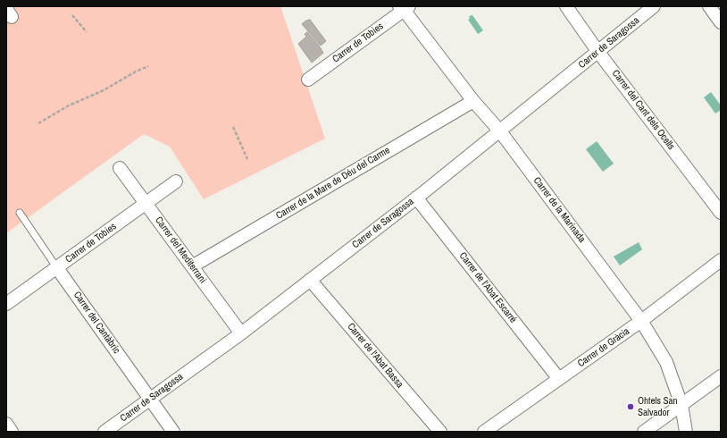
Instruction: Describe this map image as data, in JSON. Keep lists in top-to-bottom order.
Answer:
{
  "streets": {
    "street": [
      "Carrer de Tobies",
      "Carrer de Saragossa",
      "Carrer del Cant dels Ocells",
      "Carrer de la Mare de Déu del Carme",
      "Carrer de la Marinada",
      "Carrer del Mediterrani",
      "Carrer de l'Abat Escarré",
      "Carrer del Cantàbric",
      "Carrer de Gràcia",
      "Carrer de l'Abat Bassa"
    ]
  },
  "crossings": [
    ["Carrer de Tobies", "Carrer de la Marinada"],
    ["Carrer de Tobies", "Carrer del Mediterrani"],
    ["Carrer de Tobies", "Carrer del Cantàbric"],
    ["Carrer de Saragossa", "Carrer del Cant dels Ocells"],
    ["Carrer de Saragossa", "Carrer de la Marinada"],
    ["Carrer de Saragossa", "Carrer del Mediterrani"],
    ["Carrer de Saragossa", "Carrer de l'Abat Escarré"],
    ["Carrer de Saragossa", "Carrer del Cantàbric"],
    ["Carrer de Saragossa", "Carrer de l'Abat Bassa"],
    ["Carrer de la Mare de Déu del Carme", "Carrer de la Marinada"],
    ["Carrer de la Mare de Déu del Carme", "Carrer del Mediterrani"],
    ["Carrer de la Marinada", "Carrer de Gràcia"],
    ["Carrer de l'Abat Escarré", "Carrer de Gràcia"]
  ],
  "places": ["Ohtels San Salvador"]
}
